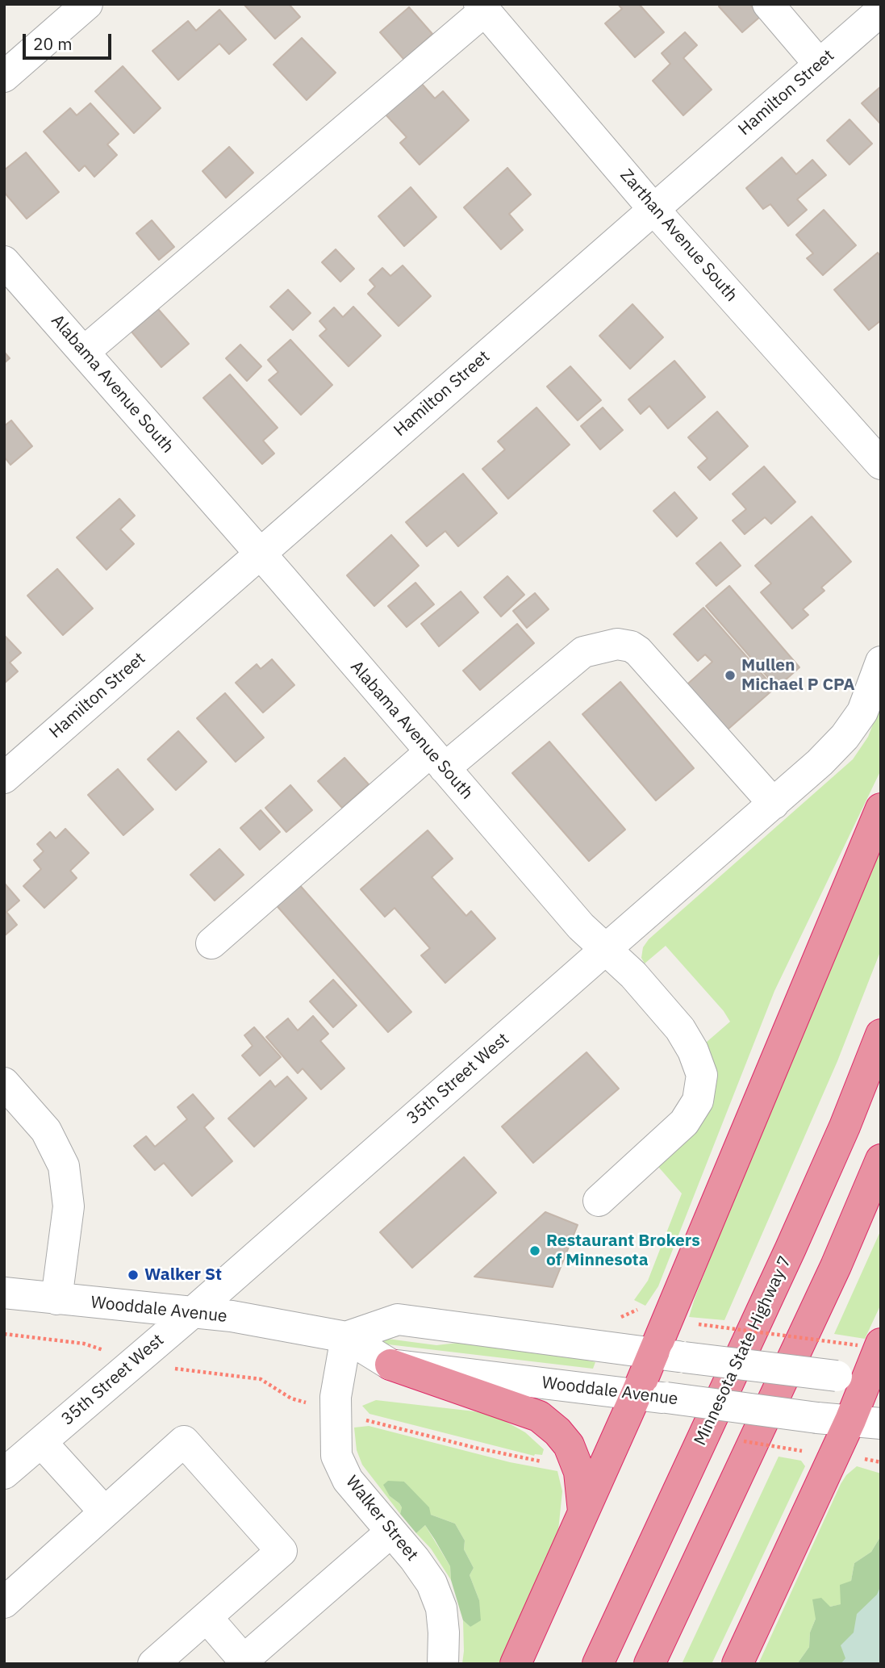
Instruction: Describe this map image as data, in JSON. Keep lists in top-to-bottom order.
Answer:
{
  "streets": {
    "highway": ["Minnesota State Highway 7"],
    "street": [
      "Hamilton Street",
      "Zarthan Avenue South",
      "Alabama Avenue South",
      "35th Street West",
      "Wooddale Avenue",
      "Walker Street"
    ]
  },
  "crossings": [
    ["Hamilton Street", "Zarthan Avenue South"],
    ["Hamilton Street", "Alabama Avenue South"],
    ["Alabama Avenue South", "35th Street West"],
    ["35th Street West", "Wooddale Avenue"],
    ["Wooddale Avenue", "Walker Street"]
  ],
  "places": ["Mullen Michael P CPA", "Restaurant Brokers of Minnesota", "Walker St"],
  "scale_bar": "20 m"
}
